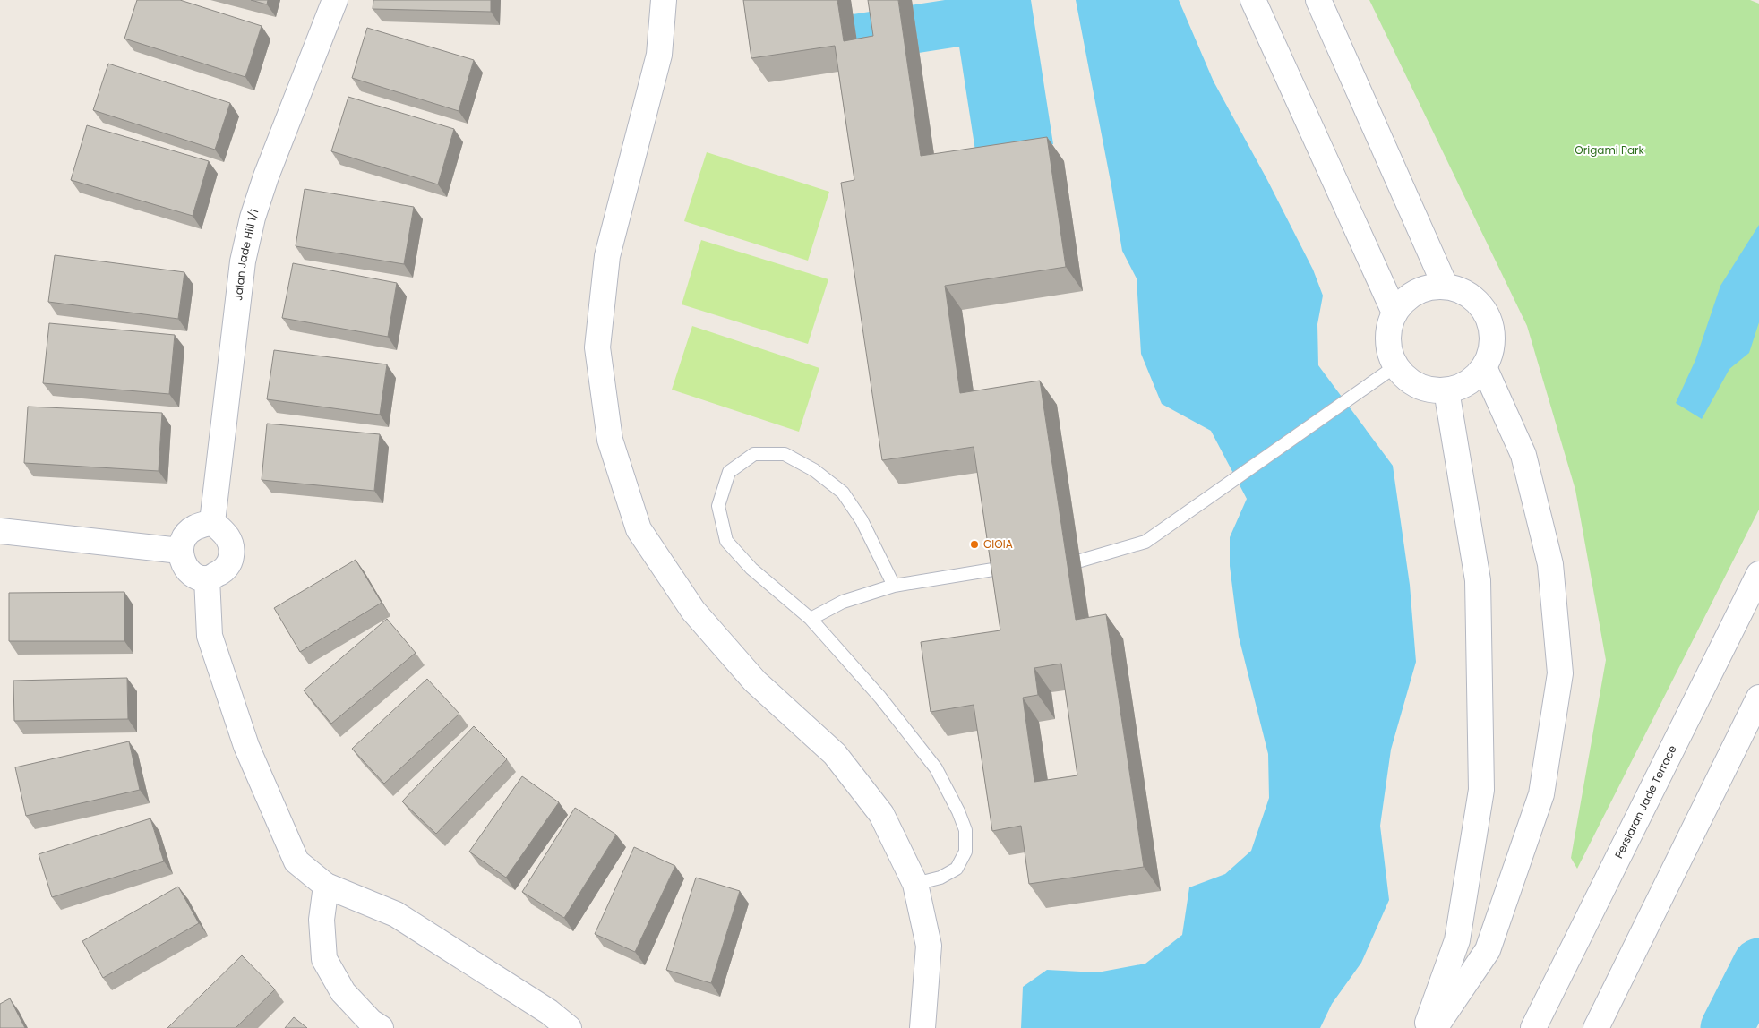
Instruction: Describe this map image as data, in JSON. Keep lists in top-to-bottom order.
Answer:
{
  "streets": {
    "street": ["Jalan Jade Hill 1/1", "Persiaran Jade Terrace"]
  },
  "parks": ["Origami Park"],
  "places": ["GIOIA"]
}
